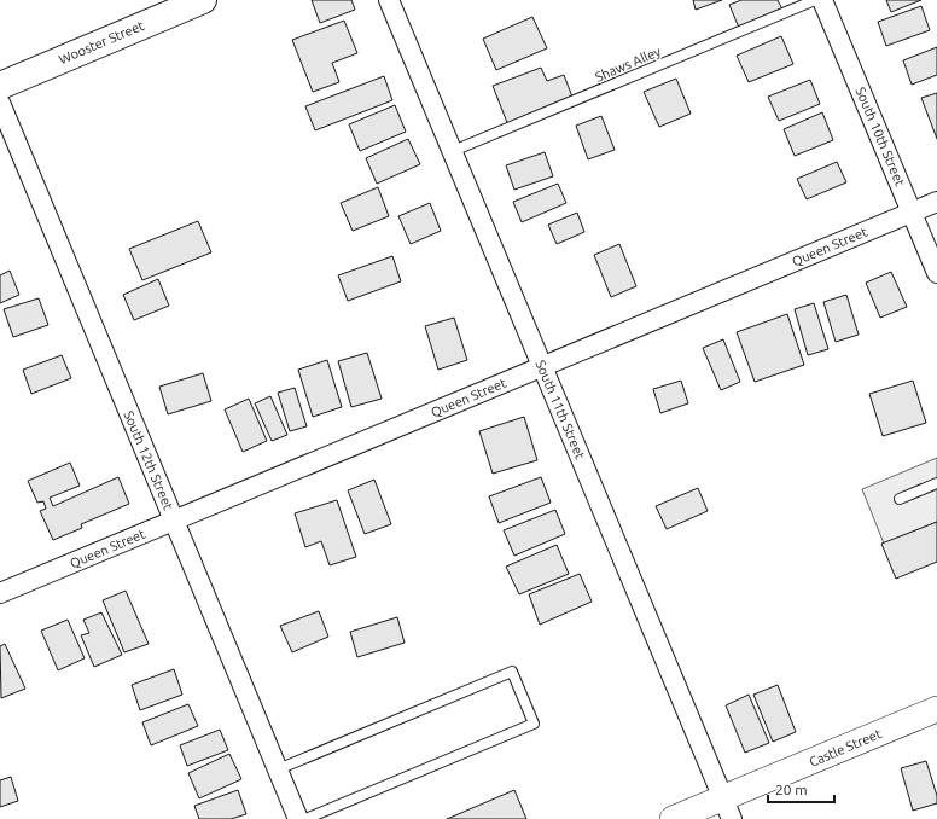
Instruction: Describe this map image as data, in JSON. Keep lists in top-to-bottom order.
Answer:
{
  "streets": {
    "main road": ["Wooster Street"],
    "street": [
      "South 10th Street",
      "Queen Street",
      "South 11th Street",
      "South 12th Street",
      "Castle Street"
    ],
    "lane": ["Shaws Alley"]
  },
  "crossings": [
    ["Shaws Alley", "South 11th Street"],
    ["South 10th Street", "Queen Street"],
    ["Queen Street", "South 11th Street"],
    ["Queen Street", "South 12th Street"],
    ["South 11th Street", "Castle Street"]
  ],
  "scale_bar": "20 m"
}
